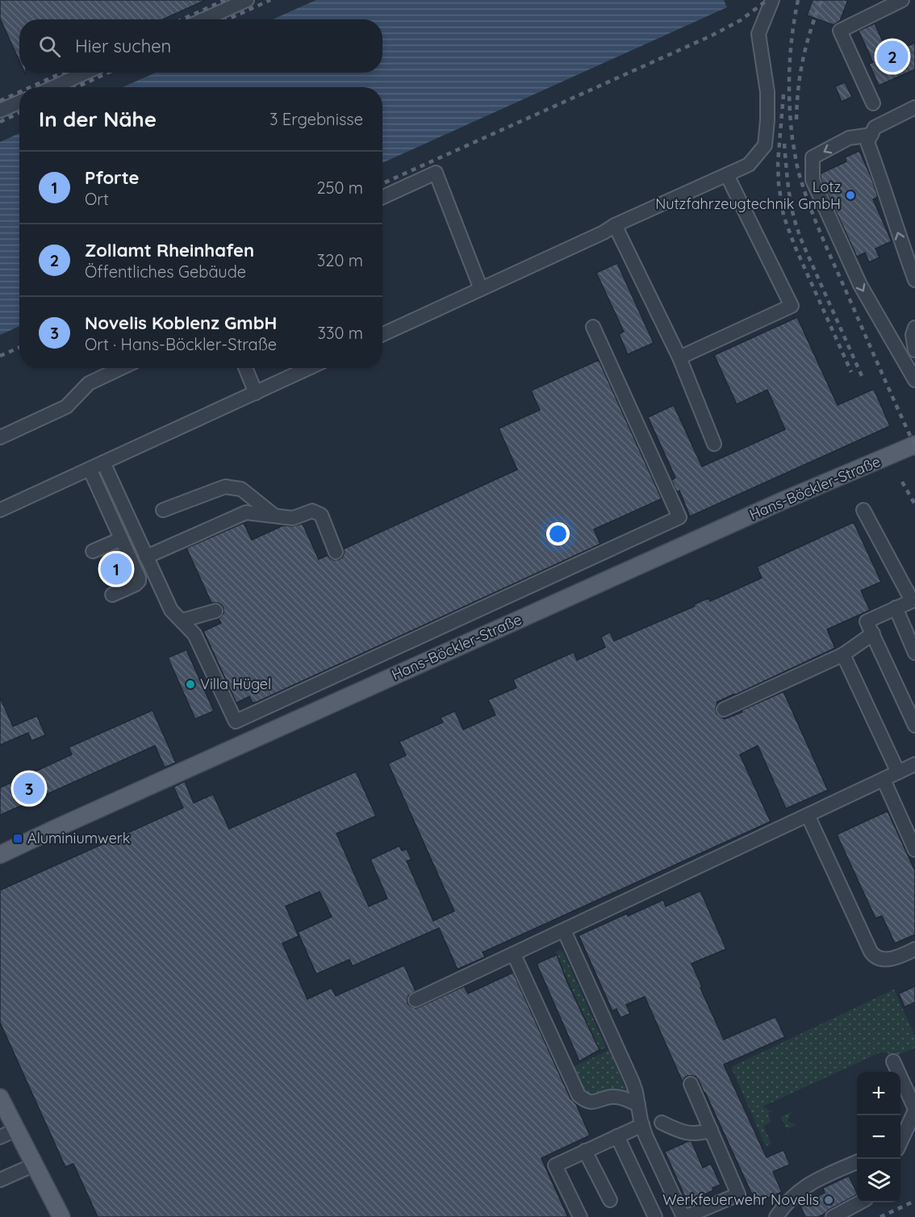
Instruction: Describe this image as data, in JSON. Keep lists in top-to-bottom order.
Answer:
{
  "streets": {
    "main road": ["Hans-Böckler-Straße"]
  },
  "places": {
    "other": ["Lotz Nutzfahrzeugtechnik GmbH", "Villa Hügel", "Werkfeuerwehr Novelis"],
    "transit": ["Aluminiumwerk"]
  },
  "page": {
    "search": "Hier suchen",
    "pins": ["2", "1", "3"],
    "heading": ["In der Nähe", "3 Ergebnisse"],
    "list": [
      {
        "mark": "1",
        "name": "Pforte",
        "note": "Ort",
        "value": "250 m"
      },
      {
        "mark": "2",
        "name": "Zollamt Rheinhafen",
        "note": "Öffentliches Gebäude",
        "value": "320 m"
      },
      {
        "mark": "3",
        "name": "Novelis Koblenz GmbH",
        "note": "Ort · Hans-Böckler-Straße",
        "value": "330 m"
      }
    ],
    "map_buttons": ["+", "−"]
  }
}
